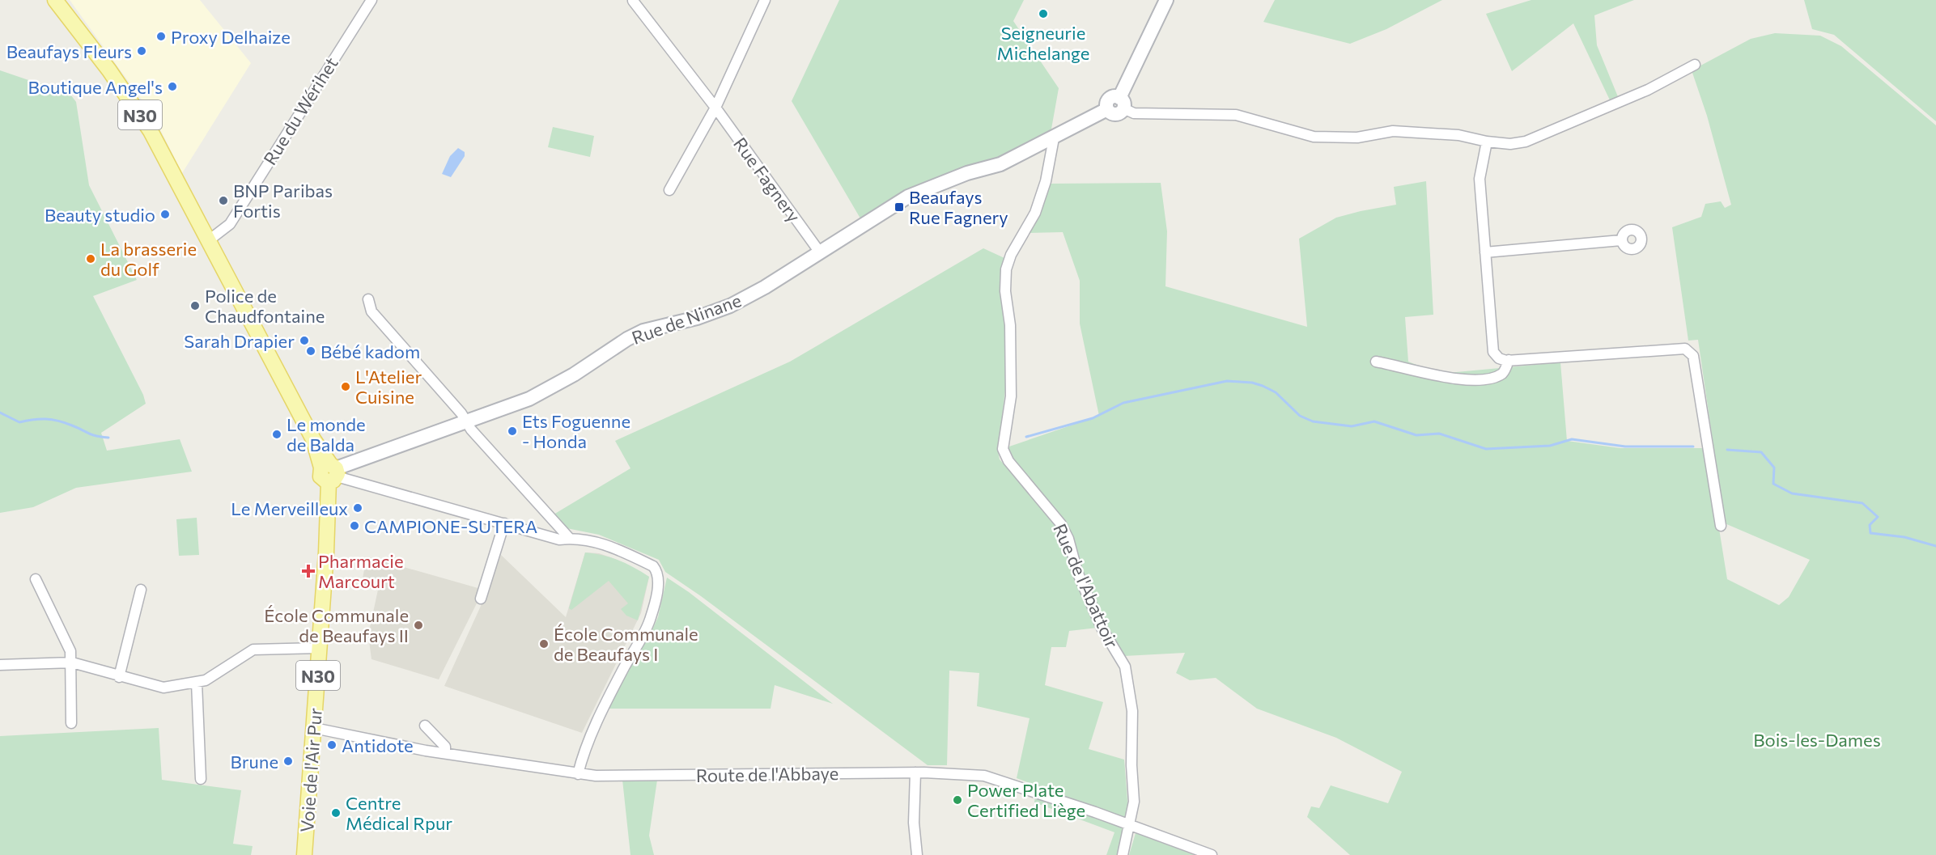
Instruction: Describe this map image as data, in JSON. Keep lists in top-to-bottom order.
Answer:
{
  "streets": {
    "main road": ["N30", "Voie de l'Air Pur"],
    "street": [
      "Rue du Wérihet",
      "Rue Fagnery",
      "Rue de Ninane",
      "Rue de l'Abattoir",
      "Route de l'Abbaye"
    ]
  },
  "crossings": [
    ["Rue du Wérihet", "N30"],
    ["N30", "Rue de Ninane"],
    ["N30", "Voie de l'Air Pur"],
    ["Rue Fagnery", "Rue de Ninane"],
    ["Rue de Ninane", "Rue de l'Abattoir"],
    ["Rue de Ninane", "Voie de l'Air Pur"],
    ["Rue de l'Abattoir", "Route de l'Abbaye"],
    ["Voie de l'Air Pur", "Route de l'Abbaye"]
  ],
  "parks": ["Bois-les-Dames"],
  "places": {
    "other": [
      "Seigneurie Michelange",
      "Proxy Delhaize",
      "Beaufays Fleurs",
      "Boutique Angel's",
      "BNP Paribas Fortis",
      "Beauty studio",
      "La brasserie du Golf",
      "Police de Chaudfontaine",
      "Sarah Drapier",
      "Bébé kadom",
      "L'Atelier Cuisine",
      "Ets Foguenne - Honda",
      "Le monde de Balda",
      "Le Merveilleux",
      "CAMPIONE-SUTERA",
      "École Communale de Beaufays II",
      "École Communale de Beaufays I",
      "Antidote",
      "Brune",
      "Power Plate Certified Liège",
      "Centre Médical Rpur"
    ],
    "transit": ["Beaufays Rue Fagnery"],
    "health": ["Pharmacie Marcourt"]
  }
}
